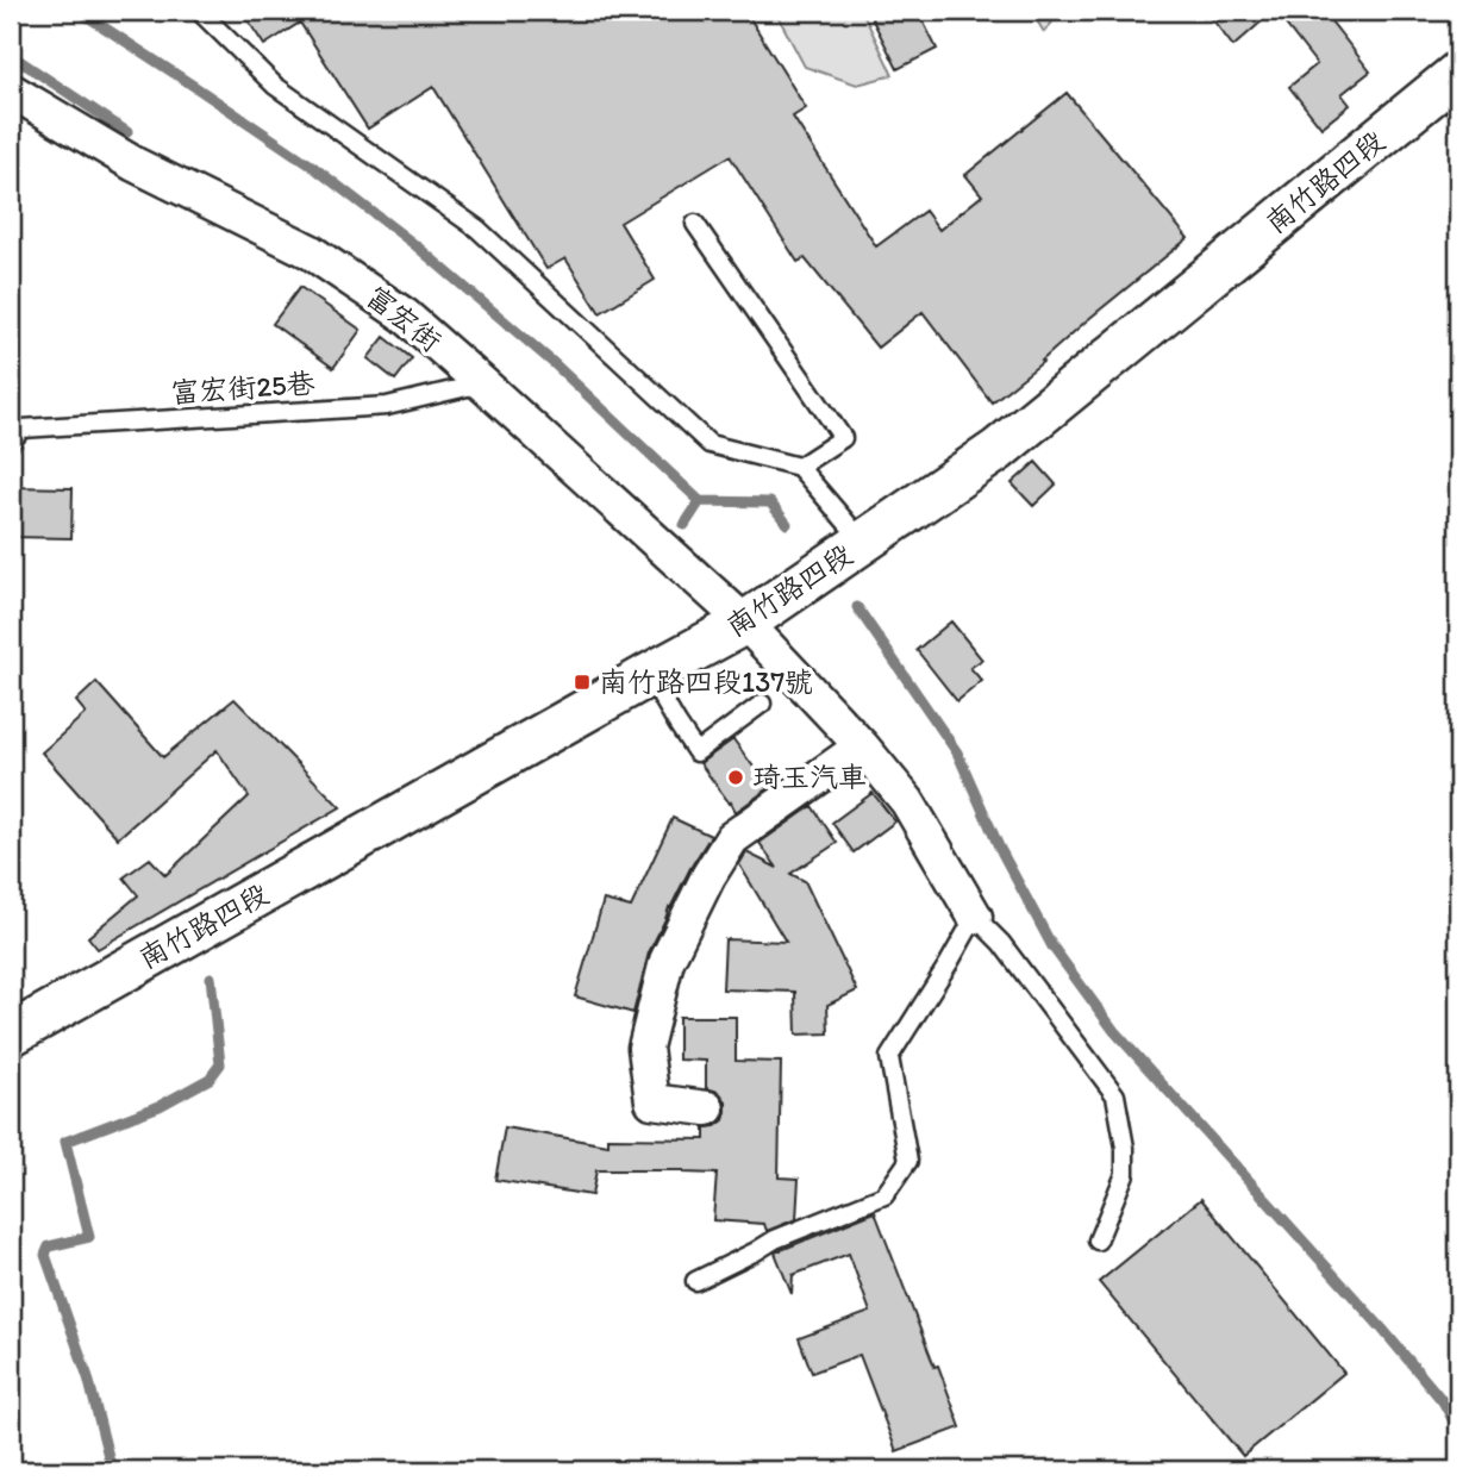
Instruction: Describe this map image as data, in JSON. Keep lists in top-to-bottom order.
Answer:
{
  "streets": {
    "street": ["南竹路四段", "富宏街"],
    "lane": ["富宏街25巷"]
  },
  "crossings": [
    ["南竹路四段", "富宏街"],
    ["富宏街", "富宏街25巷"]
  ],
  "places": {
    "transit": ["南竹路四段137號"],
    "other": ["琦玉汽車"]
  }
}
